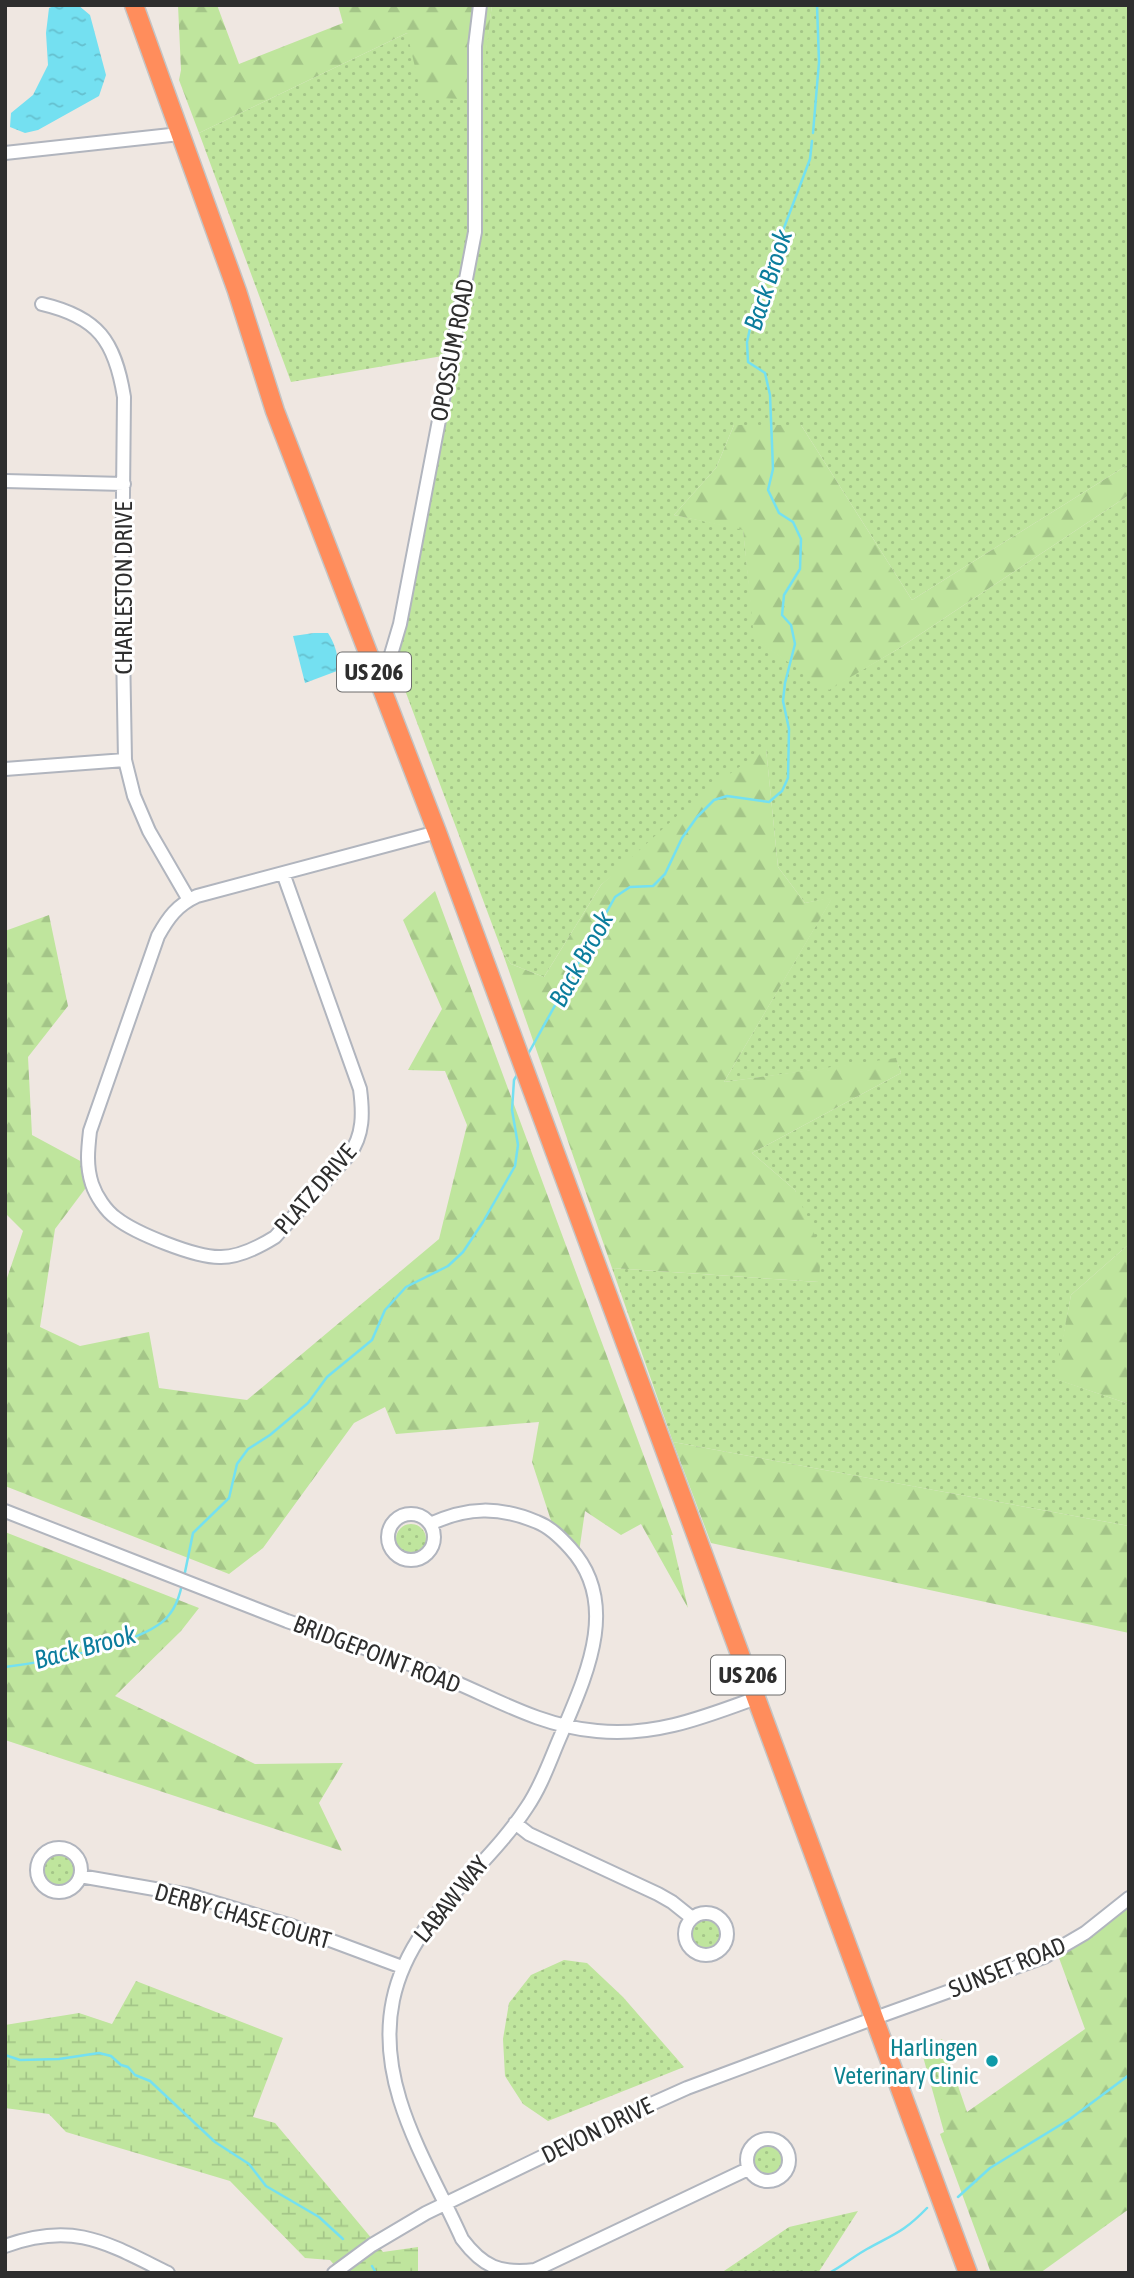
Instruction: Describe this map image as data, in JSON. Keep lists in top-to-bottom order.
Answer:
{
  "streets": {
    "highway": ["US 206"],
    "street": [
      "OPOSSUM ROAD",
      "CHARLESTON DRIVE",
      "PLATZ DRIVE",
      "BRIDGEPOINT ROAD",
      "LABAW WAY",
      "DERBY CHASE COURT",
      "SUNSET ROAD",
      "DEVON DRIVE"
    ]
  },
  "crossings": [
    ["OPOSSUM ROAD", "US 206"],
    ["CHARLESTON DRIVE", "PLATZ DRIVE"],
    ["US 206", "PLATZ DRIVE"],
    ["US 206", "BRIDGEPOINT ROAD"],
    ["US 206", "SUNSET ROAD"],
    ["US 206", "DEVON DRIVE"],
    ["BRIDGEPOINT ROAD", "LABAW WAY"],
    ["LABAW WAY", "DERBY CHASE COURT"],
    ["LABAW WAY", "DEVON DRIVE"],
    ["SUNSET ROAD", "DEVON DRIVE"]
  ],
  "water": ["Back Brook"],
  "places": ["Harlingen Veterinary Clinic"]
}
